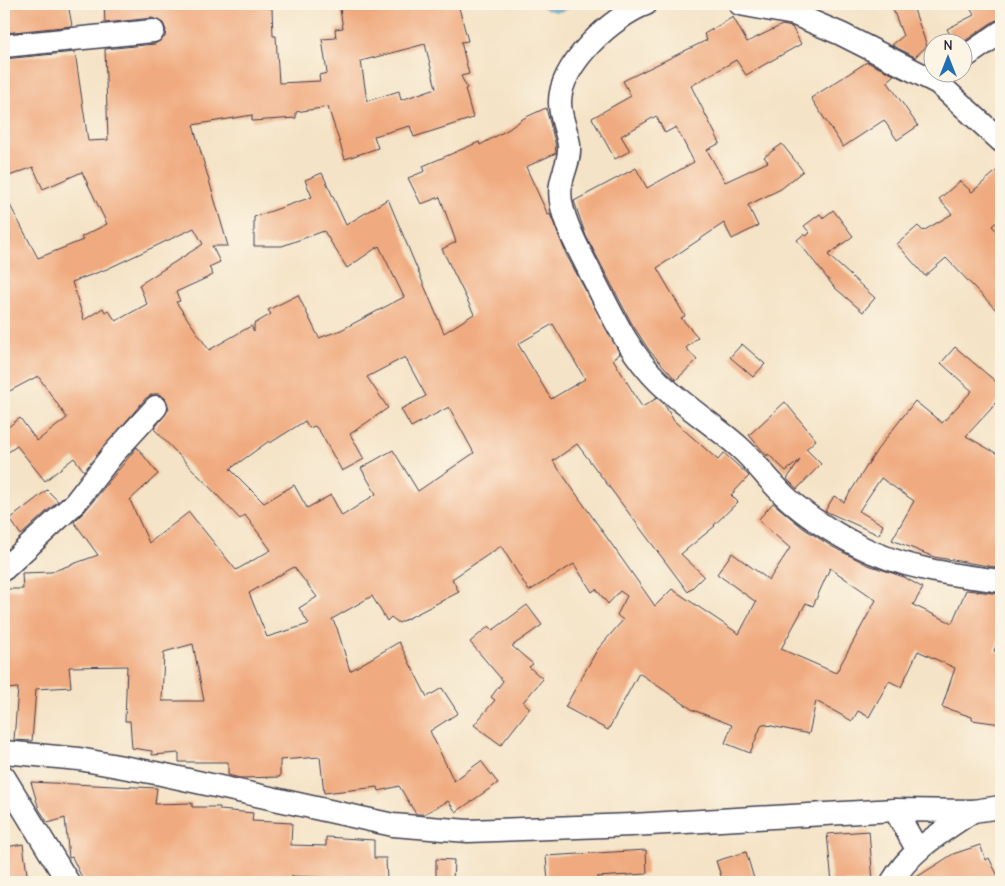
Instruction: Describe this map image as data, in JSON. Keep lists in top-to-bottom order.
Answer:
{
  "north": "top"
}
